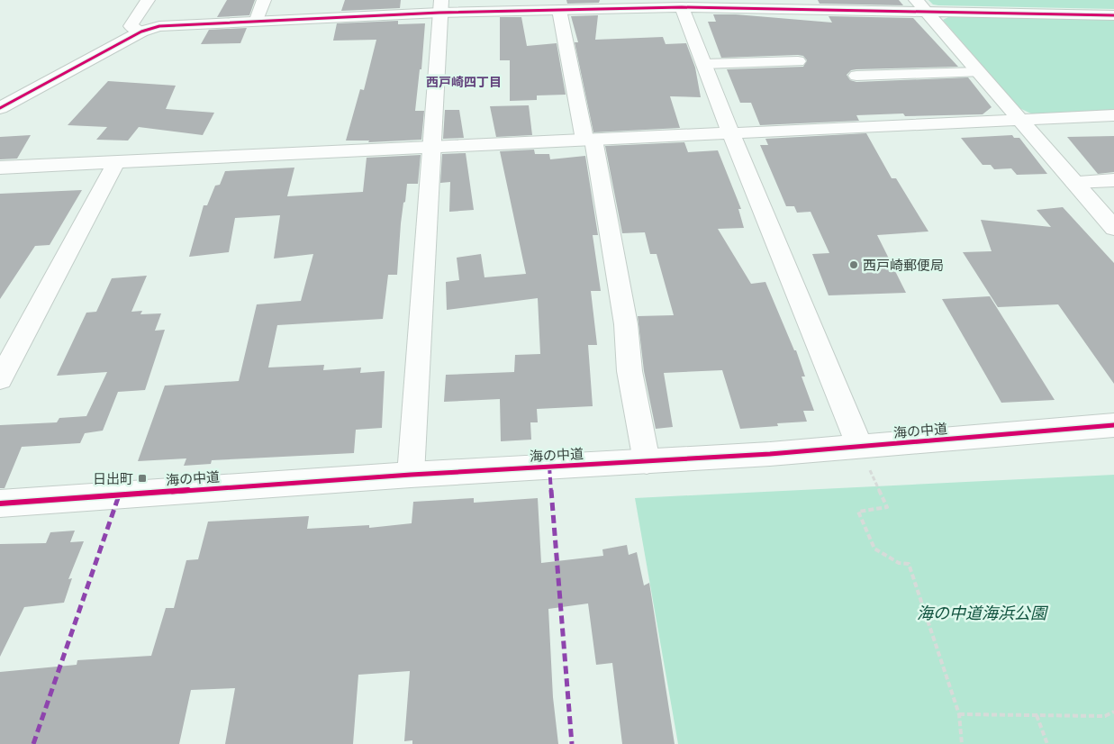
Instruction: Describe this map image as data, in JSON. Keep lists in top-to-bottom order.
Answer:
{
  "streets": {
    "street": ["海の中道"]
  },
  "districts": ["西戸崎四丁目"],
  "parks": ["海の中道海浜公園"],
  "places": {
    "other": ["西戸崎郵便局"],
    "transit": ["日出町"]
  }
}
